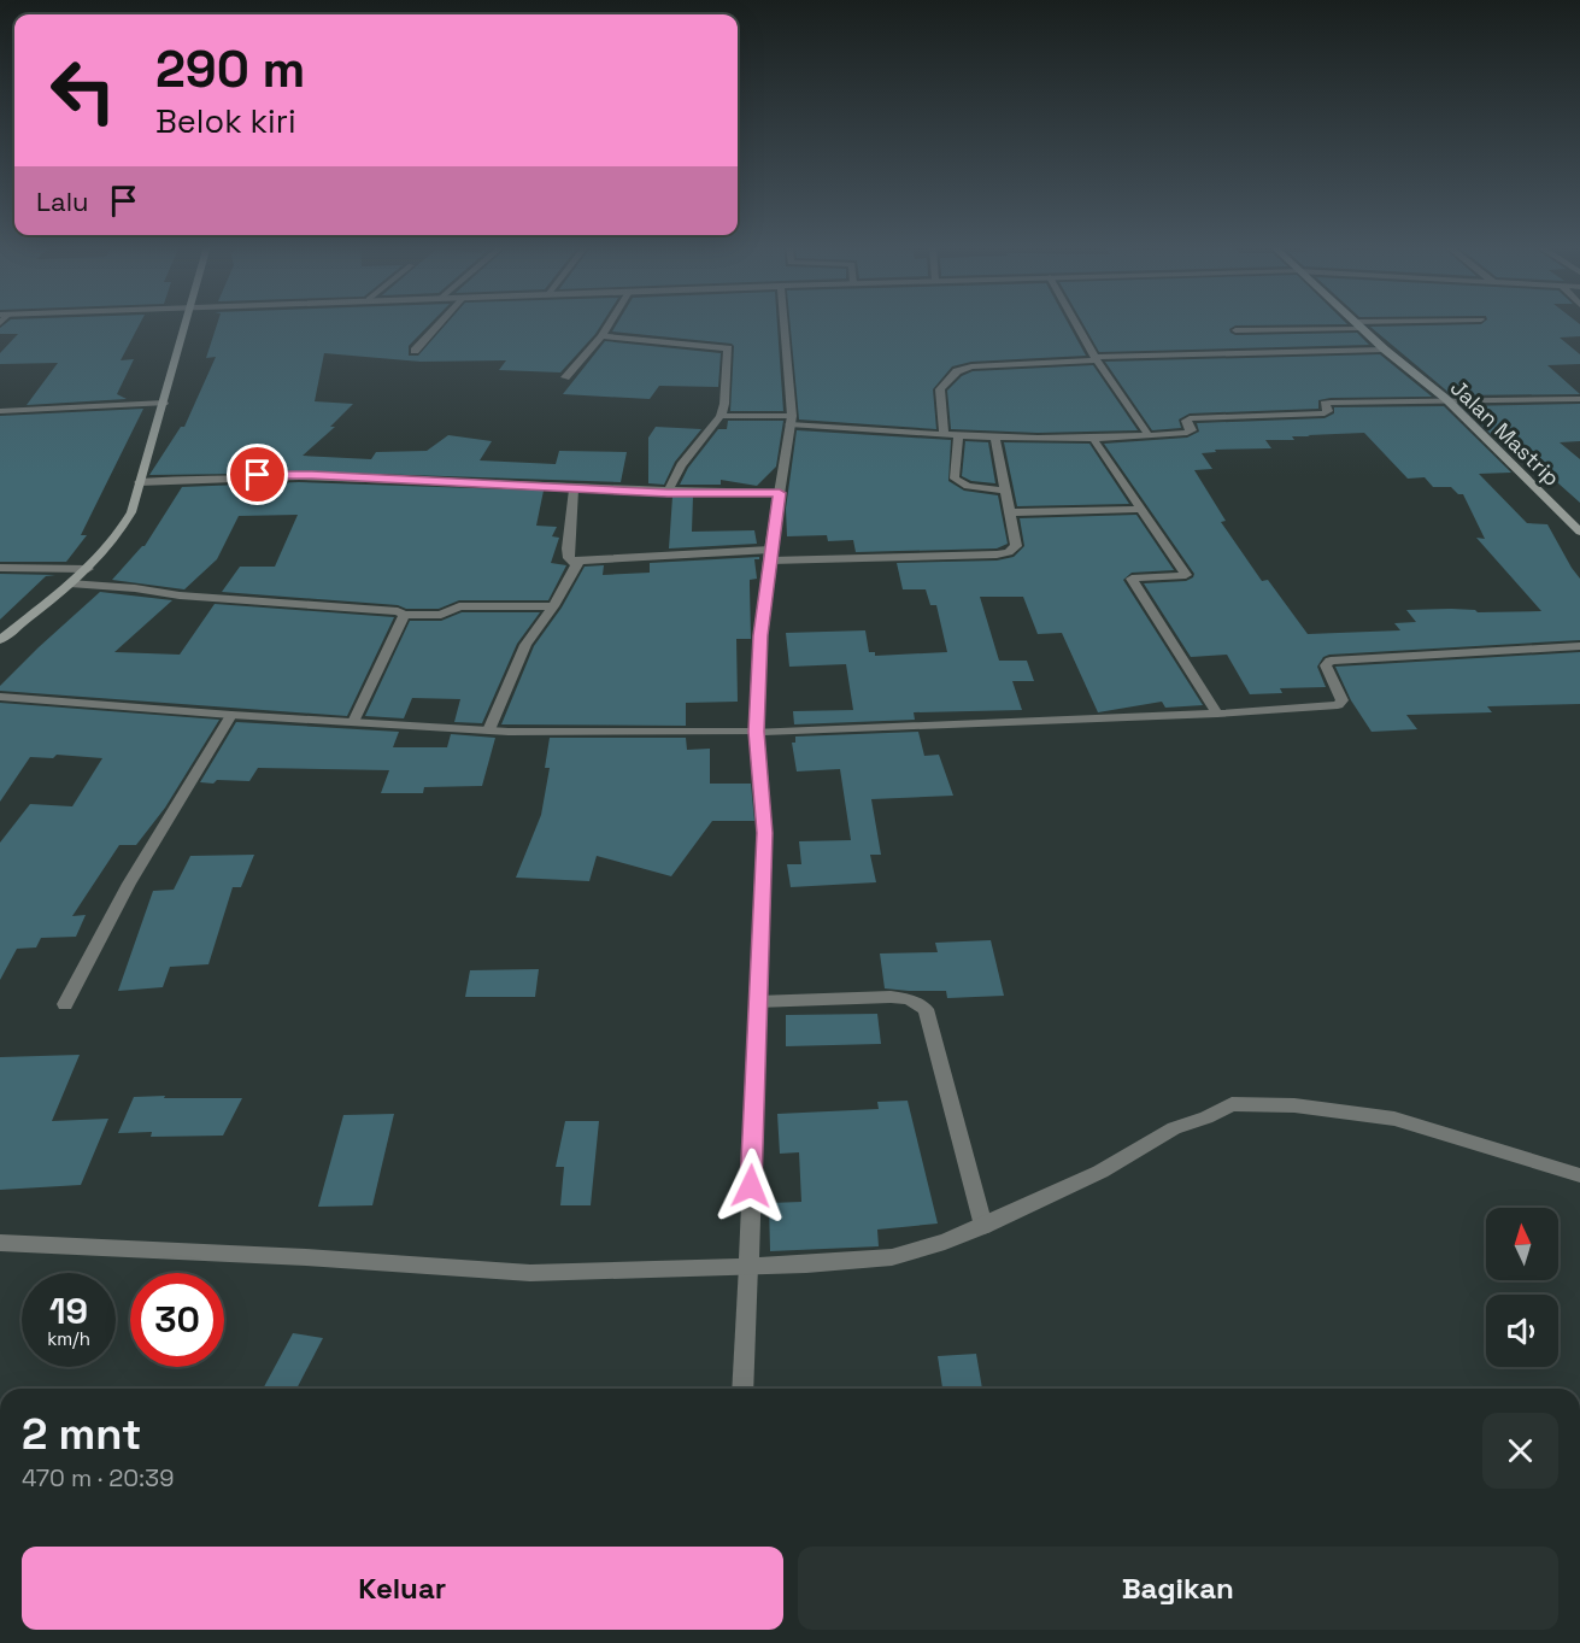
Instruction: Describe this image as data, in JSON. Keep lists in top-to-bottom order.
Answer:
{
  "streets": {
    "main road": ["Jalan Mastrip"]
  },
  "north": "top",
  "page": {
    "turn": ["290 m", "Belok kiri"],
    "then": "Lalu",
    "speed": "19 km/h",
    "limit": "30",
    "heading": ["2 mnt", "470 m · 20:39"],
    "buttons": ["Keluar", "Bagikan"]
  }
}
